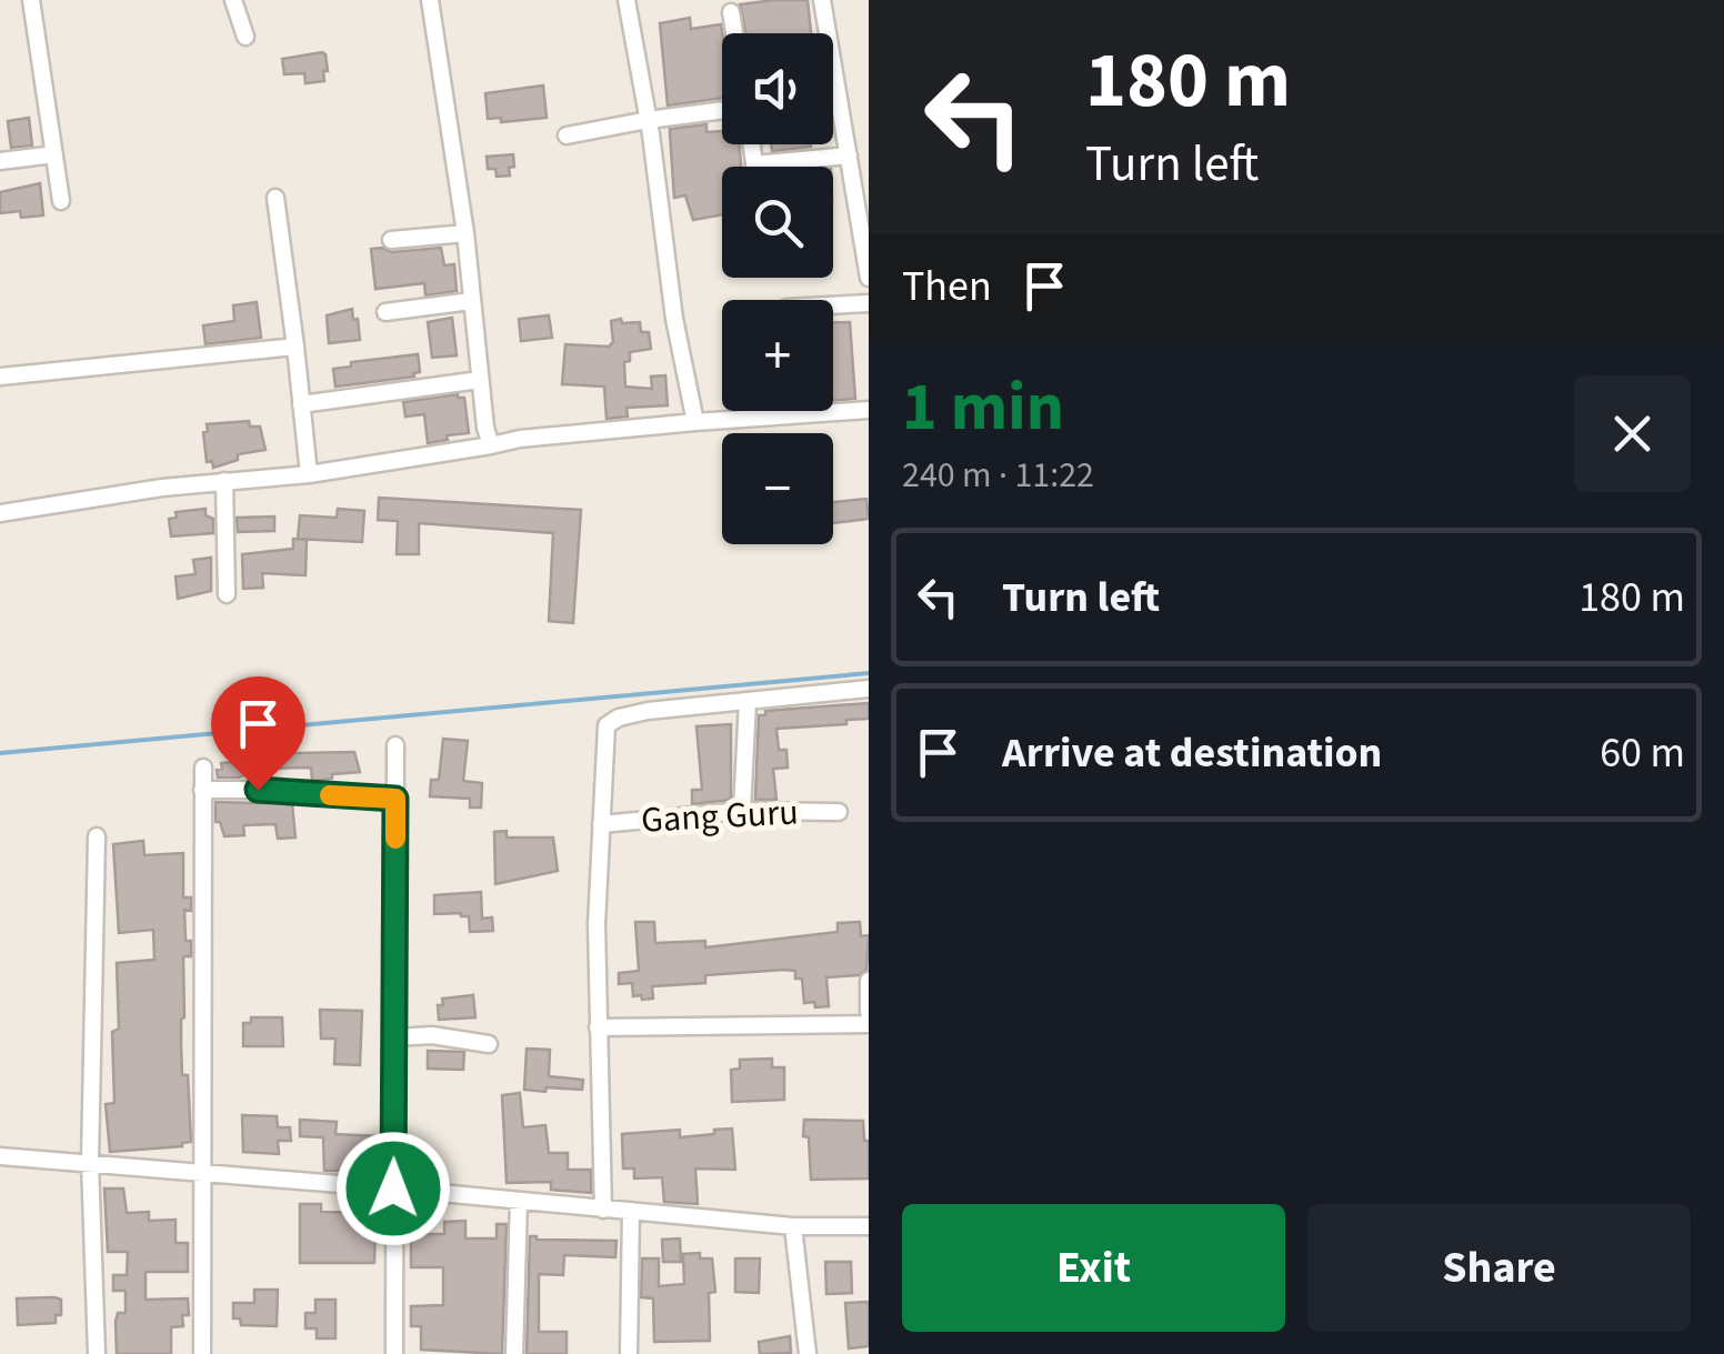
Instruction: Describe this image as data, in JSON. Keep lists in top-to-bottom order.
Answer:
{
  "streets": {
    "street": ["Gang Guru"]
  },
  "page": {
    "turn": ["180 m", "Turn left"],
    "map_buttons": ["+", "−"],
    "then": "Then",
    "heading": ["1 min", "240 m · 11:22"],
    "list": [
      {
        "name": "Turn left",
        "value": "180 m"
      },
      {
        "name": "Arrive at destination",
        "value": "60 m"
      }
    ],
    "buttons": ["Exit", "Share"]
  }
}
